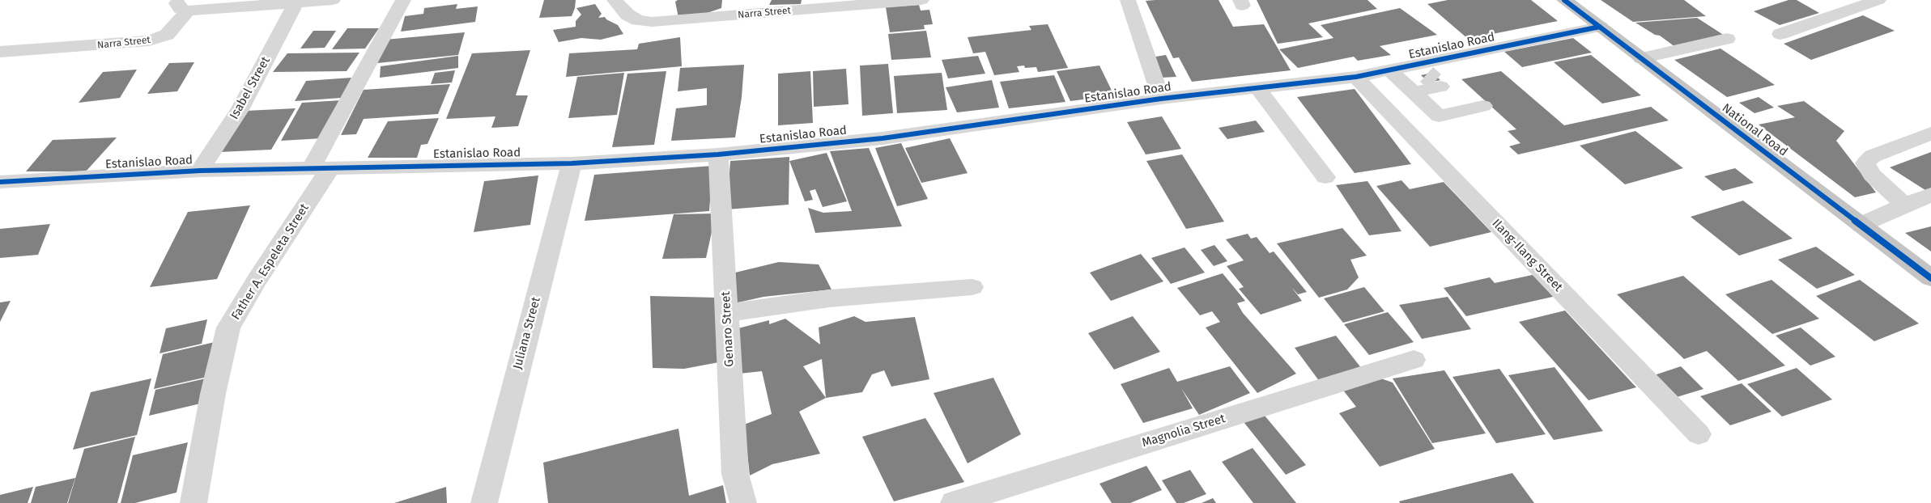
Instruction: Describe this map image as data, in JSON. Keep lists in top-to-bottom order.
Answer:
{
  "streets": {
    "highway": ["National Road"],
    "street": [
      "Narra Street",
      "Estanislao Road",
      "Isabel Street",
      "Ilang-Ilang Street",
      "Father A. Espeleta Street",
      "Genaro Street",
      "Juliana Street",
      "Magnolia Street"
    ]
  },
  "crossings": [
    ["Narra Street", "Isabel Street"],
    ["Estanislao Road", "Isabel Street"],
    ["Estanislao Road", "National Road"],
    ["Estanislao Road", "Ilang-Ilang Street"],
    ["Estanislao Road", "Father A. Espeleta Street"],
    ["Estanislao Road", "Genaro Street"],
    ["Estanislao Road", "Juliana Street"]
  ]
}
